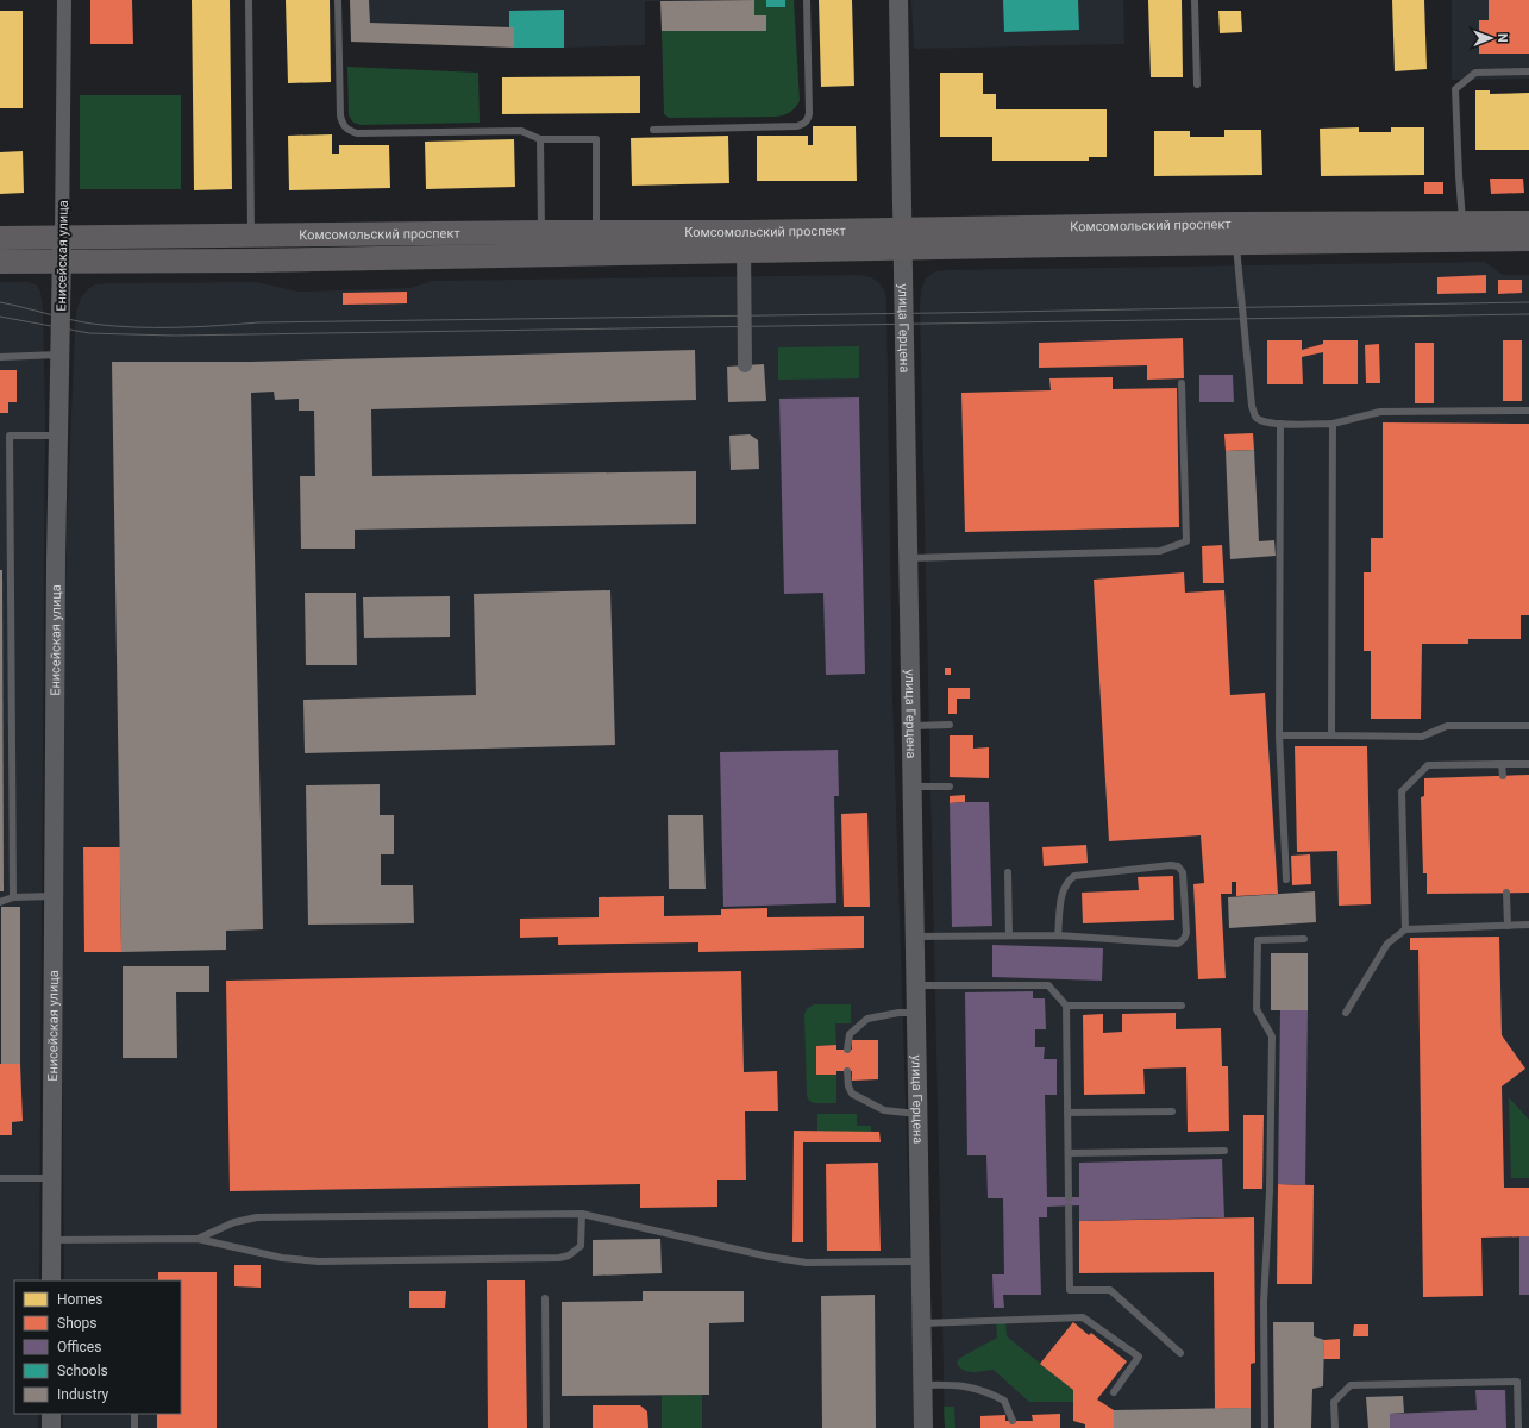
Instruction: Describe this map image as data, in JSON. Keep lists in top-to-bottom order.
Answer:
{
  "streets": {
    "main road": ["Комсомольский проспект"],
    "street": ["Енисейская улица", "улица Герцена"]
  },
  "crossings": [
    ["Комсомольский проспект", "Енисейская улица"],
    ["Комсомольский проспект", "улица Герцена"]
  ],
  "legend": [
    "Homes",
    "Shops",
    "Offices",
    "Schools",
    "Industry"
  ],
  "north": "right"
}
